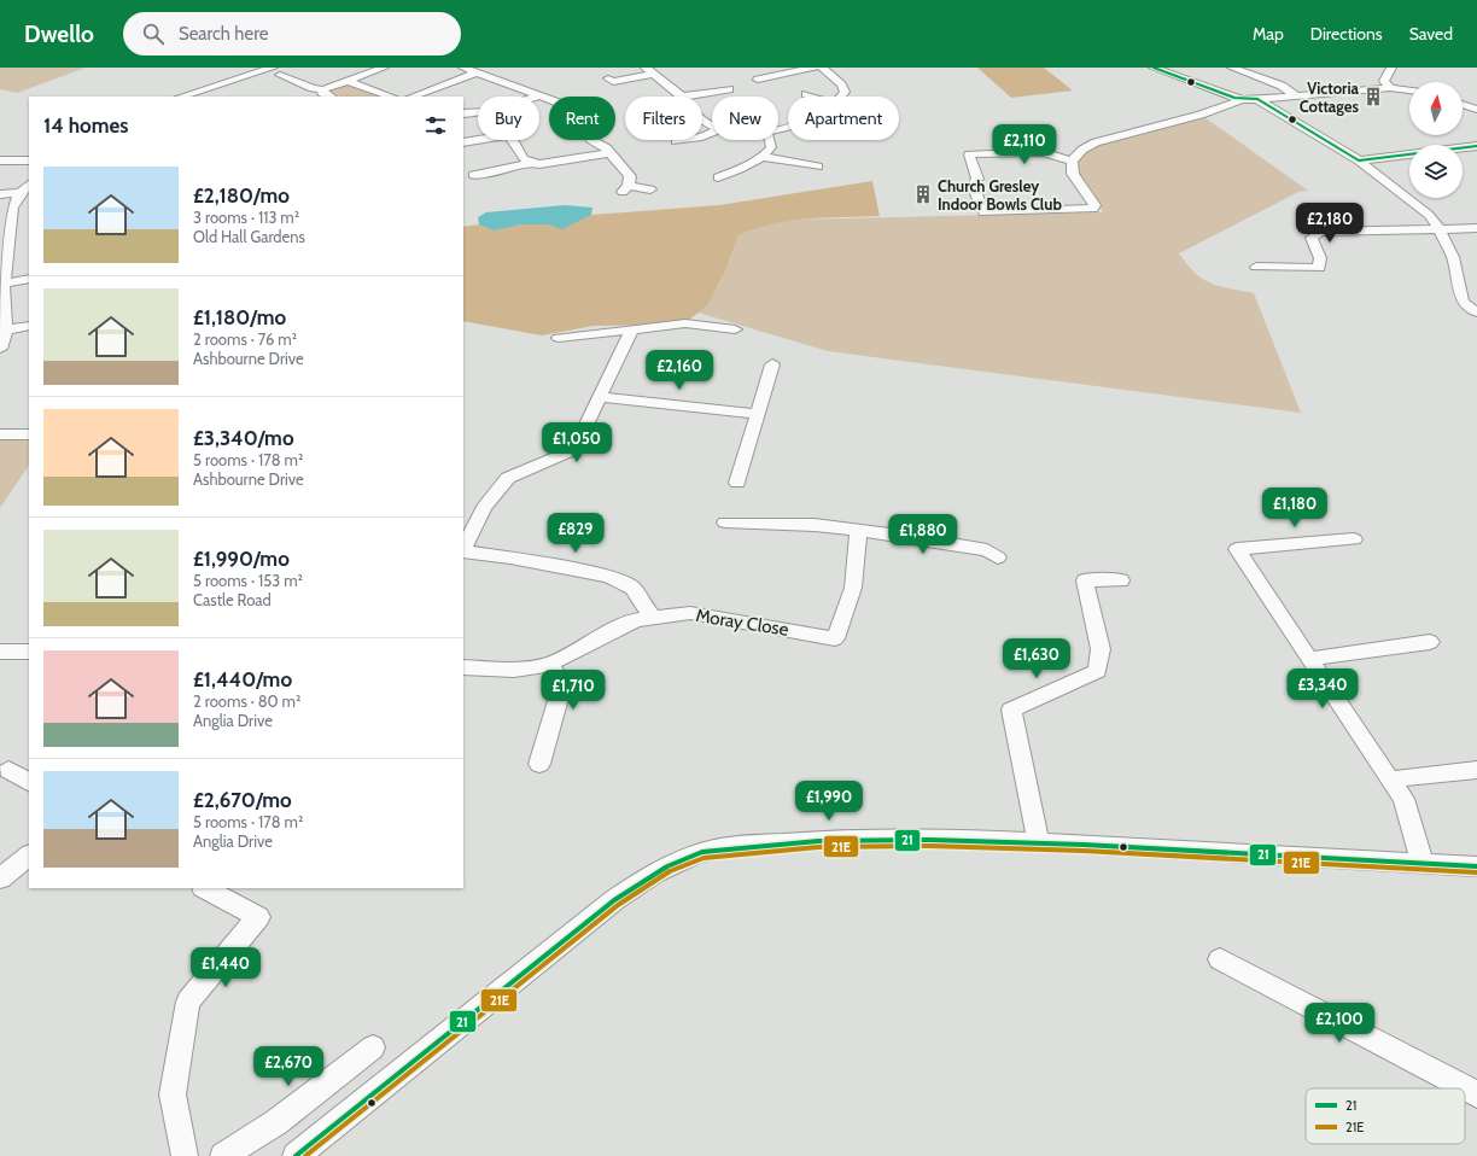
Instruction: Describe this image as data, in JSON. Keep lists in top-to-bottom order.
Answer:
{
  "streets": {
    "street": ["Moray Close"]
  },
  "places": {
    "building": ["Victoria Cottages", "Church Gresley Indoor Bowls Club"]
  },
  "lines": ["transit line 21", "transit line 21E"],
  "legend": ["21", "21E"],
  "north": "top",
  "page": {
    "header": "Dwello",
    "search": "Search here",
    "nav": ["Map", "Directions", "Saved"],
    "chip": [
      "Buy",
      "Rent",
      "Filters",
      "New",
      "Apartment"
    ],
    "heading": "14 homes",
    "price": [
      "£2,110",
      "£2,180",
      "£2,160",
      "£1,050",
      "£1,180",
      "£829",
      "£1,880",
      "£1,630",
      "£3,340",
      "£1,710",
      "£1,990",
      "£1,440",
      "£2,100",
      "£2,670"
    ],
    "list": [
      {
        "name": "£2,180/mo",
        "note": "3 rooms · 113 m² · Old Hall Gardens"
      },
      {
        "name": "£1,180/mo",
        "note": "2 rooms · 76 m² · Ashbourne Drive"
      },
      {
        "name": "£3,340/mo",
        "note": "5 rooms · 178 m² · Ashbourne Drive"
      },
      {
        "name": "£1,990/mo",
        "note": "5 rooms · 153 m² · Castle Road"
      },
      {
        "name": "£1,440/mo",
        "note": "2 rooms · 80 m² · Anglia Drive"
      },
      {
        "name": "£2,670/mo",
        "note": "5 rooms · 178 m² · Anglia Drive"
      }
    ]
  }
}
